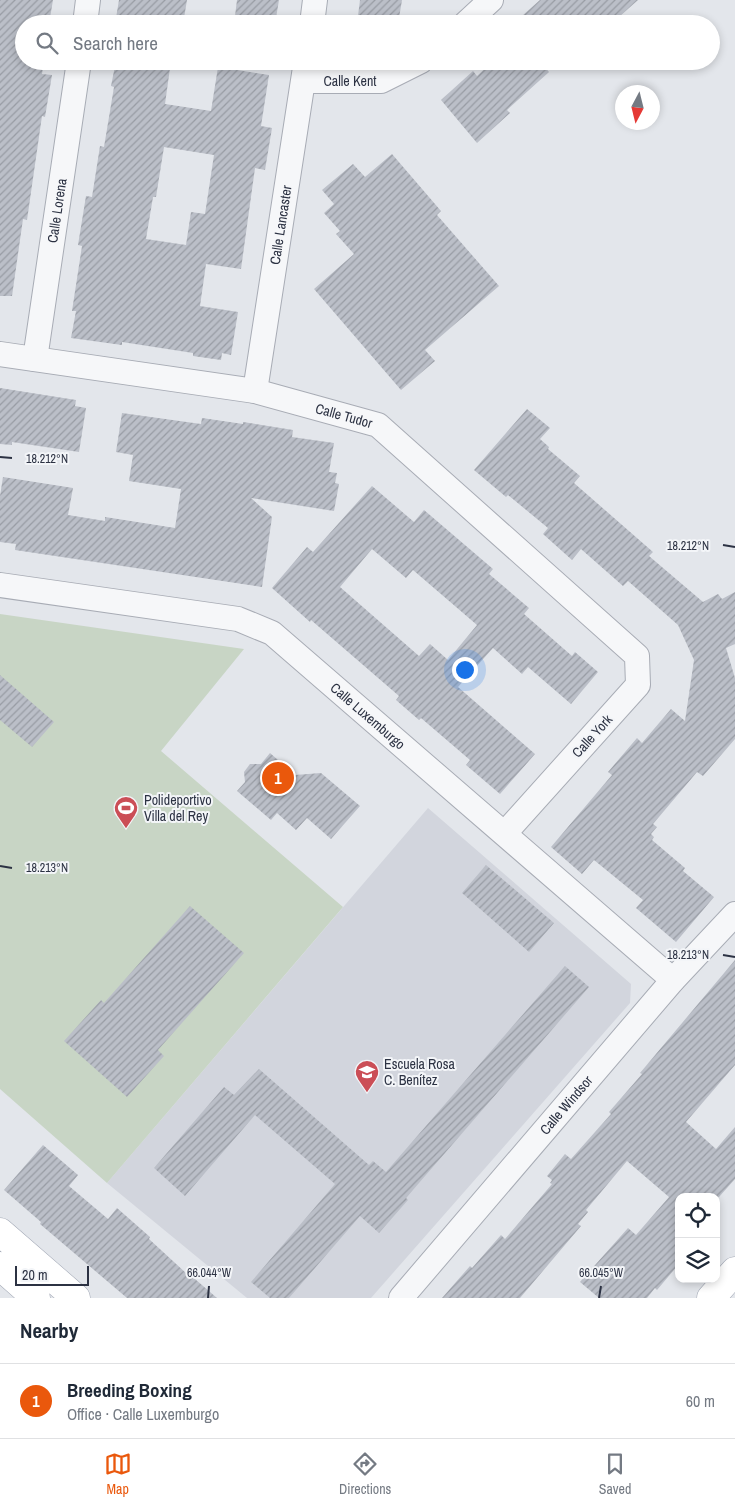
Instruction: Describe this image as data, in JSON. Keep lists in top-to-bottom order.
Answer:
{
  "streets": {
    "street": [
      "Calle Kent",
      "Calle Lorena",
      "Calle Lancaster",
      "Calle Tudor",
      "Calle Luxemburgo",
      "Calle York",
      "Calle Windsor"
    ]
  },
  "crossings": [
    ["Calle Kent", "Calle Lancaster"],
    ["Calle Lorena", "Calle Tudor"],
    ["Calle Lancaster", "Calle Tudor"],
    ["Calle Tudor", "Calle York"],
    ["Calle Luxemburgo", "Calle York"],
    ["Calle Luxemburgo", "Calle Windsor"]
  ],
  "places": {
    "sports": ["Polideportivo Villa del Rey"],
    "school or university": ["Escuela Rosa C. Benítez"]
  },
  "scale_bar": "20 m",
  "north": "bottom",
  "page": {
    "search": "Search here",
    "pins": "1",
    "scale": "20 m",
    "heading": "Nearby",
    "list": [
      {
        "mark": "1",
        "name": "Breeding Boxing",
        "note": "Office · Calle Luxemburgo",
        "value": "60 m"
      }
    ],
    "nav": ["Map", "Directions", "Saved"]
  },
  "coordinates": [
    "18.212°N",
    "18.213°N",
    "66.044°W",
    "66.045°W"
  ]
}
